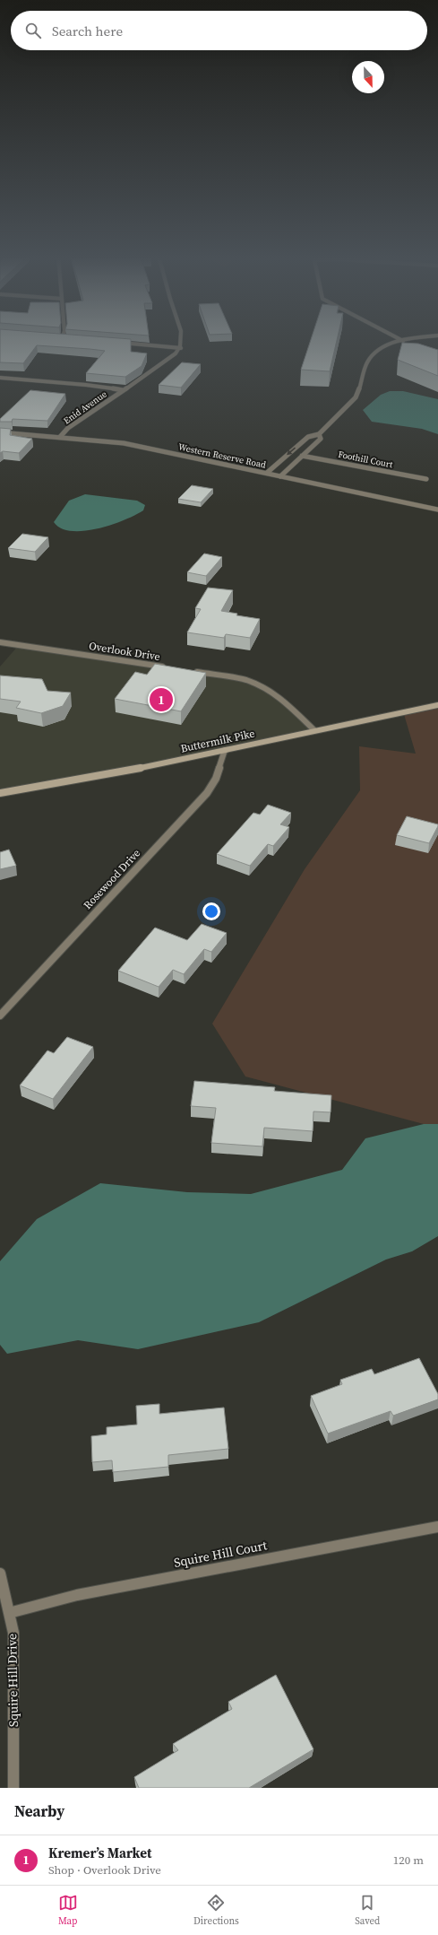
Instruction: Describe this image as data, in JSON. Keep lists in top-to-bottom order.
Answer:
{
  "streets": {
    "main road": ["Buttermilk Pike"],
    "street": [
      "Enid Avenue",
      "Western Reserve Road",
      "Foothill Court",
      "Overlook Drive",
      "Rosewood Drive",
      "Squire Hill Court",
      "Squire Hill Drive"
    ]
  },
  "crossings": [
    ["Enid Avenue", "Western Reserve Road"],
    ["Buttermilk Pike", "Rosewood Drive"],
    ["Squire Hill Court", "Squire Hill Drive"]
  ],
  "north": "bottom",
  "page": {
    "search": "Search here",
    "pins": "1",
    "heading": "Nearby",
    "list": [
      {
        "mark": "1",
        "name": "Kremer’s Market",
        "note": "Shop · Overlook Drive",
        "value": "120 m"
      }
    ],
    "nav": ["Map", "Directions", "Saved"]
  }
}
